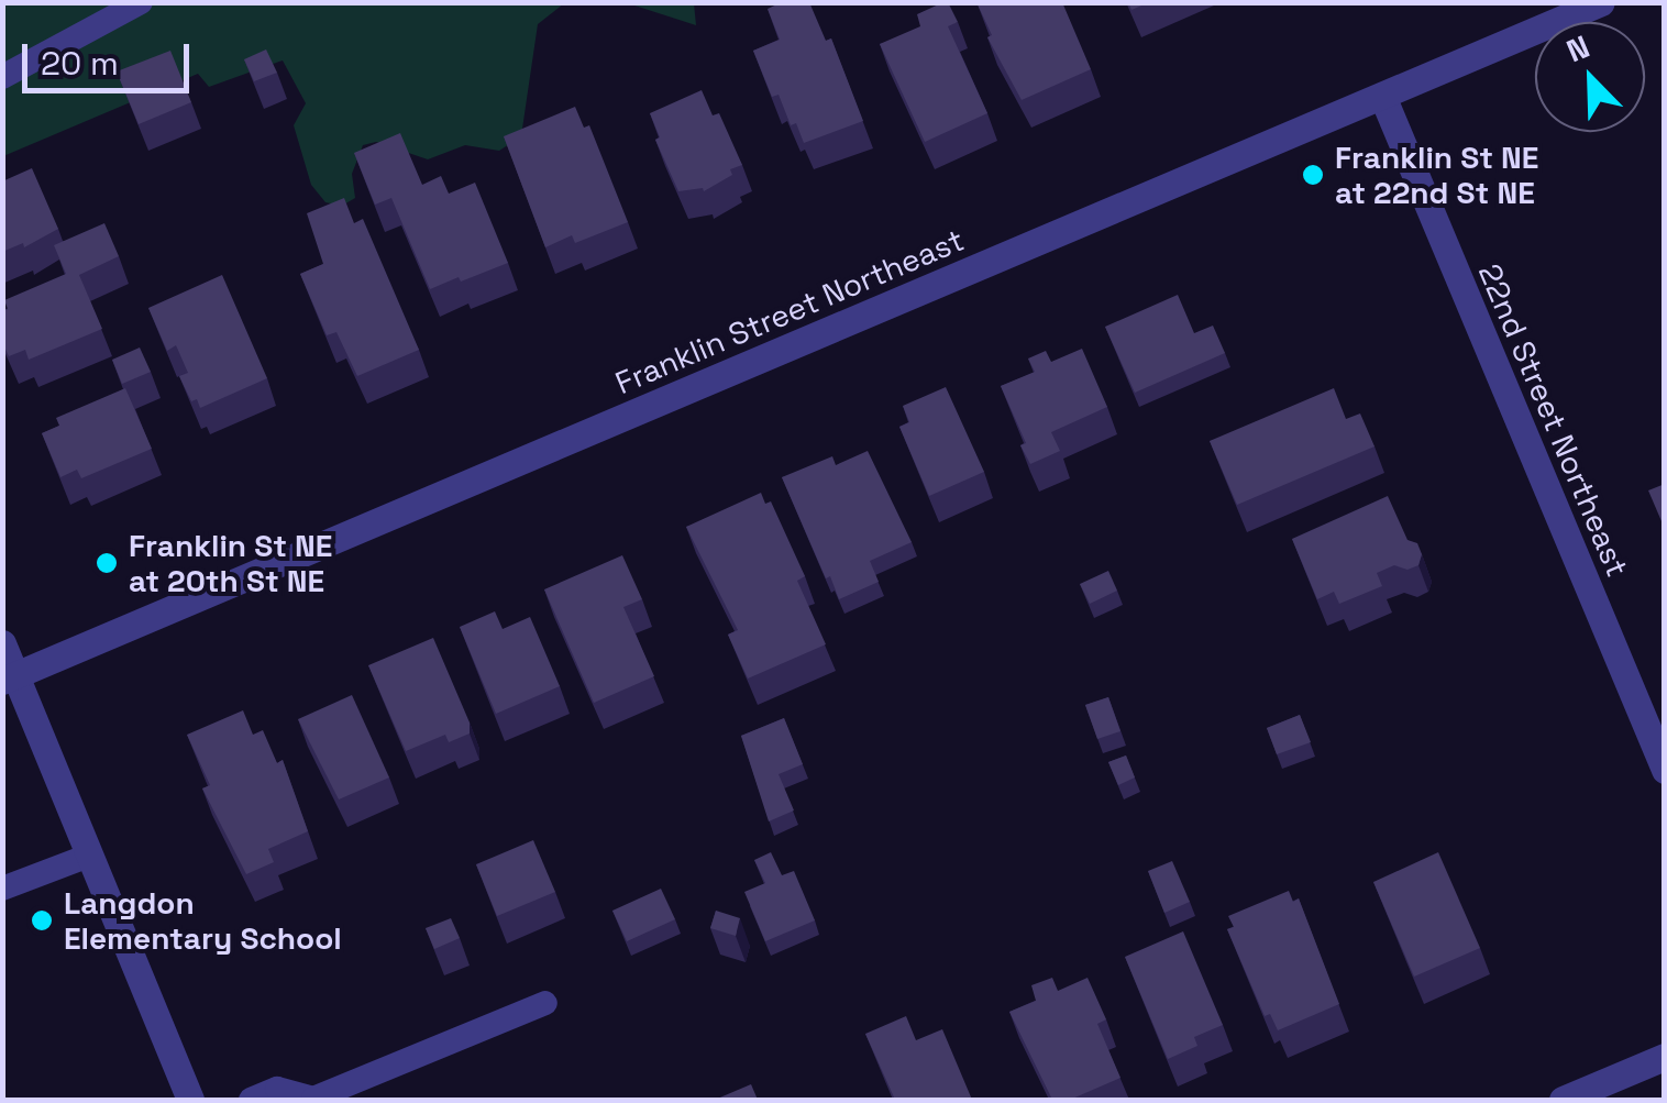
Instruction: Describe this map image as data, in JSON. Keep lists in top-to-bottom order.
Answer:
{
  "streets": {
    "street": ["Franklin Street Northeast", "22nd Street Northeast"]
  },
  "crossings": [
    ["Franklin Street Northeast", "22nd Street Northeast"]
  ],
  "places": ["Franklin St NE at 22nd St NE", "Franklin St NE at 20th St NE", "Langdon Elementary School"],
  "scale_bar": "20 m",
  "north": "top left"
}
